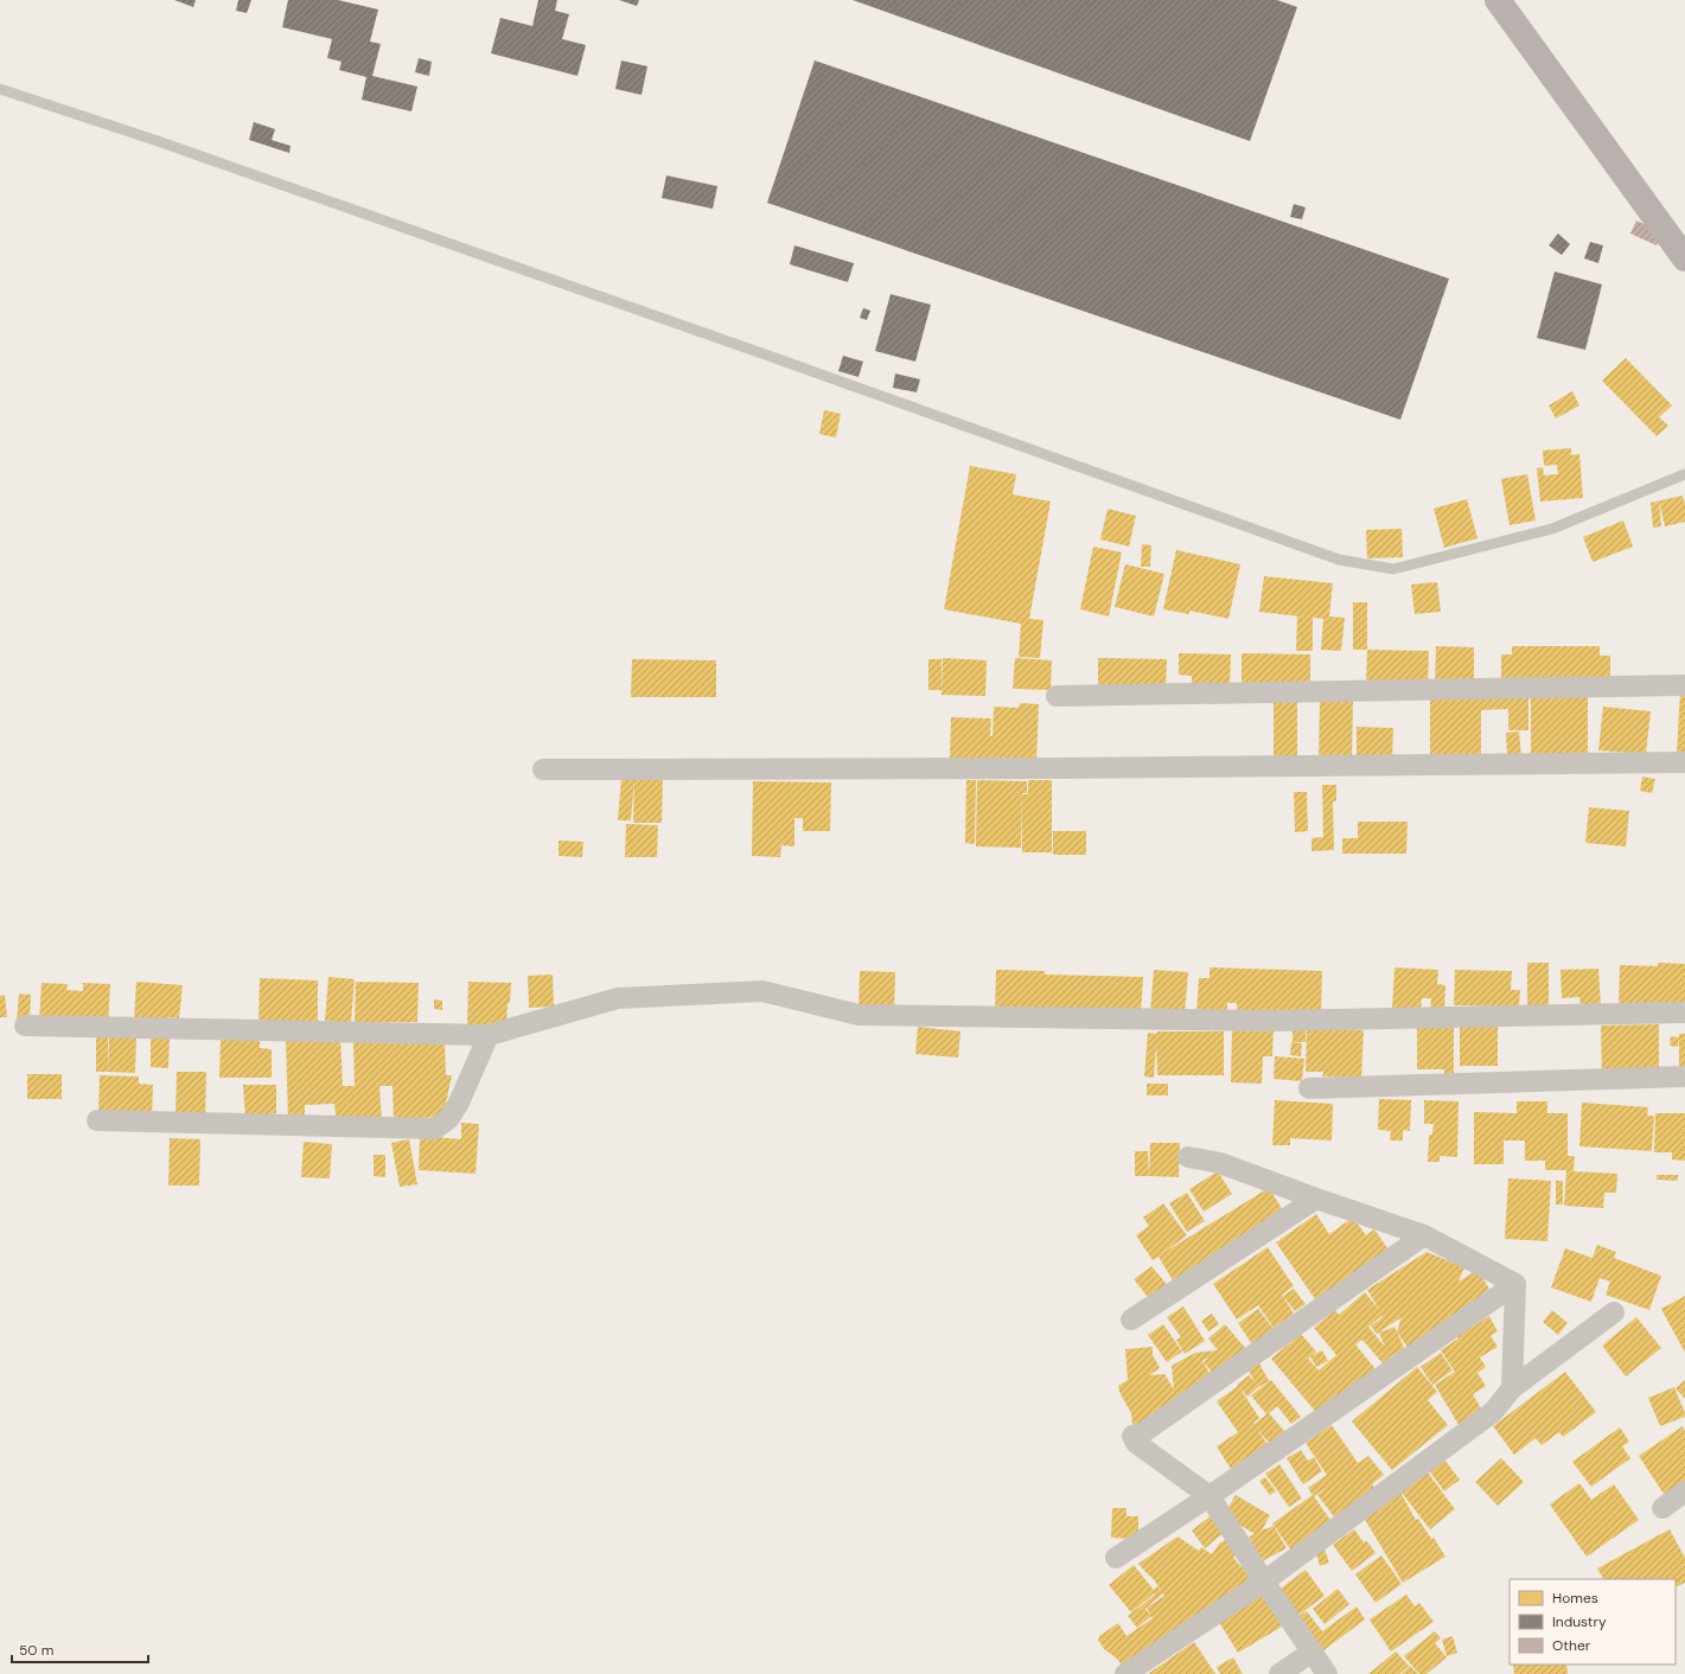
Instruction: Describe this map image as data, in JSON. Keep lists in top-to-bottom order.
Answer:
{
  "legend": ["Homes", "Industry", "Other"],
  "scale_bar": "50 m"
}
